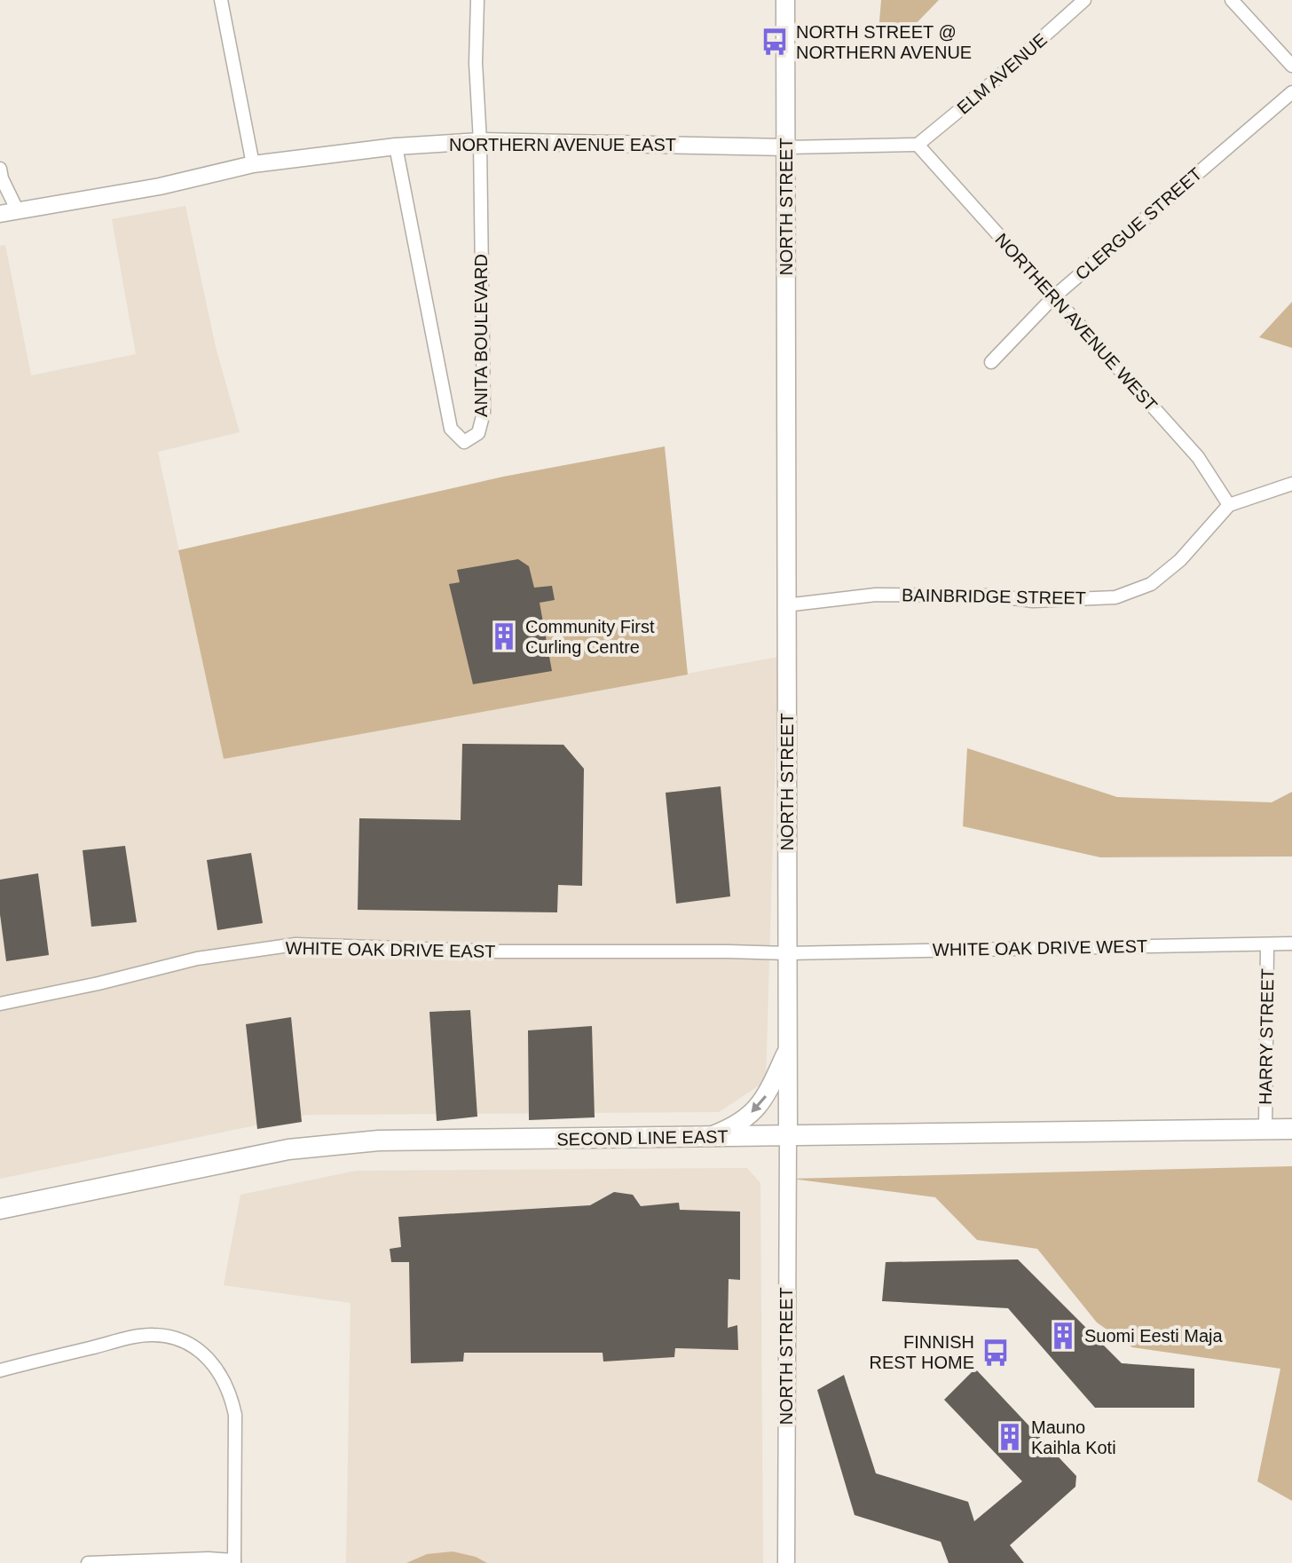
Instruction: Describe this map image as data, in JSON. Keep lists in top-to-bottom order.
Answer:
{
  "streets": {
    "highway": ["SECOND LINE EAST"],
    "main road": ["NORTH STREET"],
    "street": [
      "ELM AVENUE",
      "NORTHERN AVENUE EAST",
      "CLERGUE STREET",
      "NORTHERN AVENUE WEST",
      "ANITA BOULEVARD",
      "BAINBRIDGE STREET",
      "WHITE OAK DRIVE WEST",
      "WHITE OAK DRIVE EAST",
      "HARRY STREET"
    ]
  },
  "crossings": [
    ["ELM AVENUE", "NORTHERN AVENUE EAST"],
    ["ELM AVENUE", "NORTHERN AVENUE WEST"],
    ["NORTHERN AVENUE EAST", "NORTH STREET"],
    ["NORTHERN AVENUE EAST", "NORTHERN AVENUE WEST"],
    ["NORTHERN AVENUE EAST", "ANITA BOULEVARD"],
    ["NORTH STREET", "BAINBRIDGE STREET"],
    ["NORTH STREET", "WHITE OAK DRIVE WEST"],
    ["NORTH STREET", "WHITE OAK DRIVE EAST"],
    ["NORTH STREET", "SECOND LINE EAST"],
    ["CLERGUE STREET", "NORTHERN AVENUE WEST"],
    ["NORTHERN AVENUE WEST", "BAINBRIDGE STREET"],
    ["WHITE OAK DRIVE WEST", "WHITE OAK DRIVE EAST"],
    ["WHITE OAK DRIVE WEST", "HARRY STREET"],
    ["HARRY STREET", "SECOND LINE EAST"]
  ],
  "places": {
    "bus stop": ["NORTH STREET @ NORTHERN AVENUE", "FINNISH REST HOME"],
    "building": ["Community First Curling Centre", "Suomi Eesti Maja", "Mauno Kaihla Koti"]
  }
}
